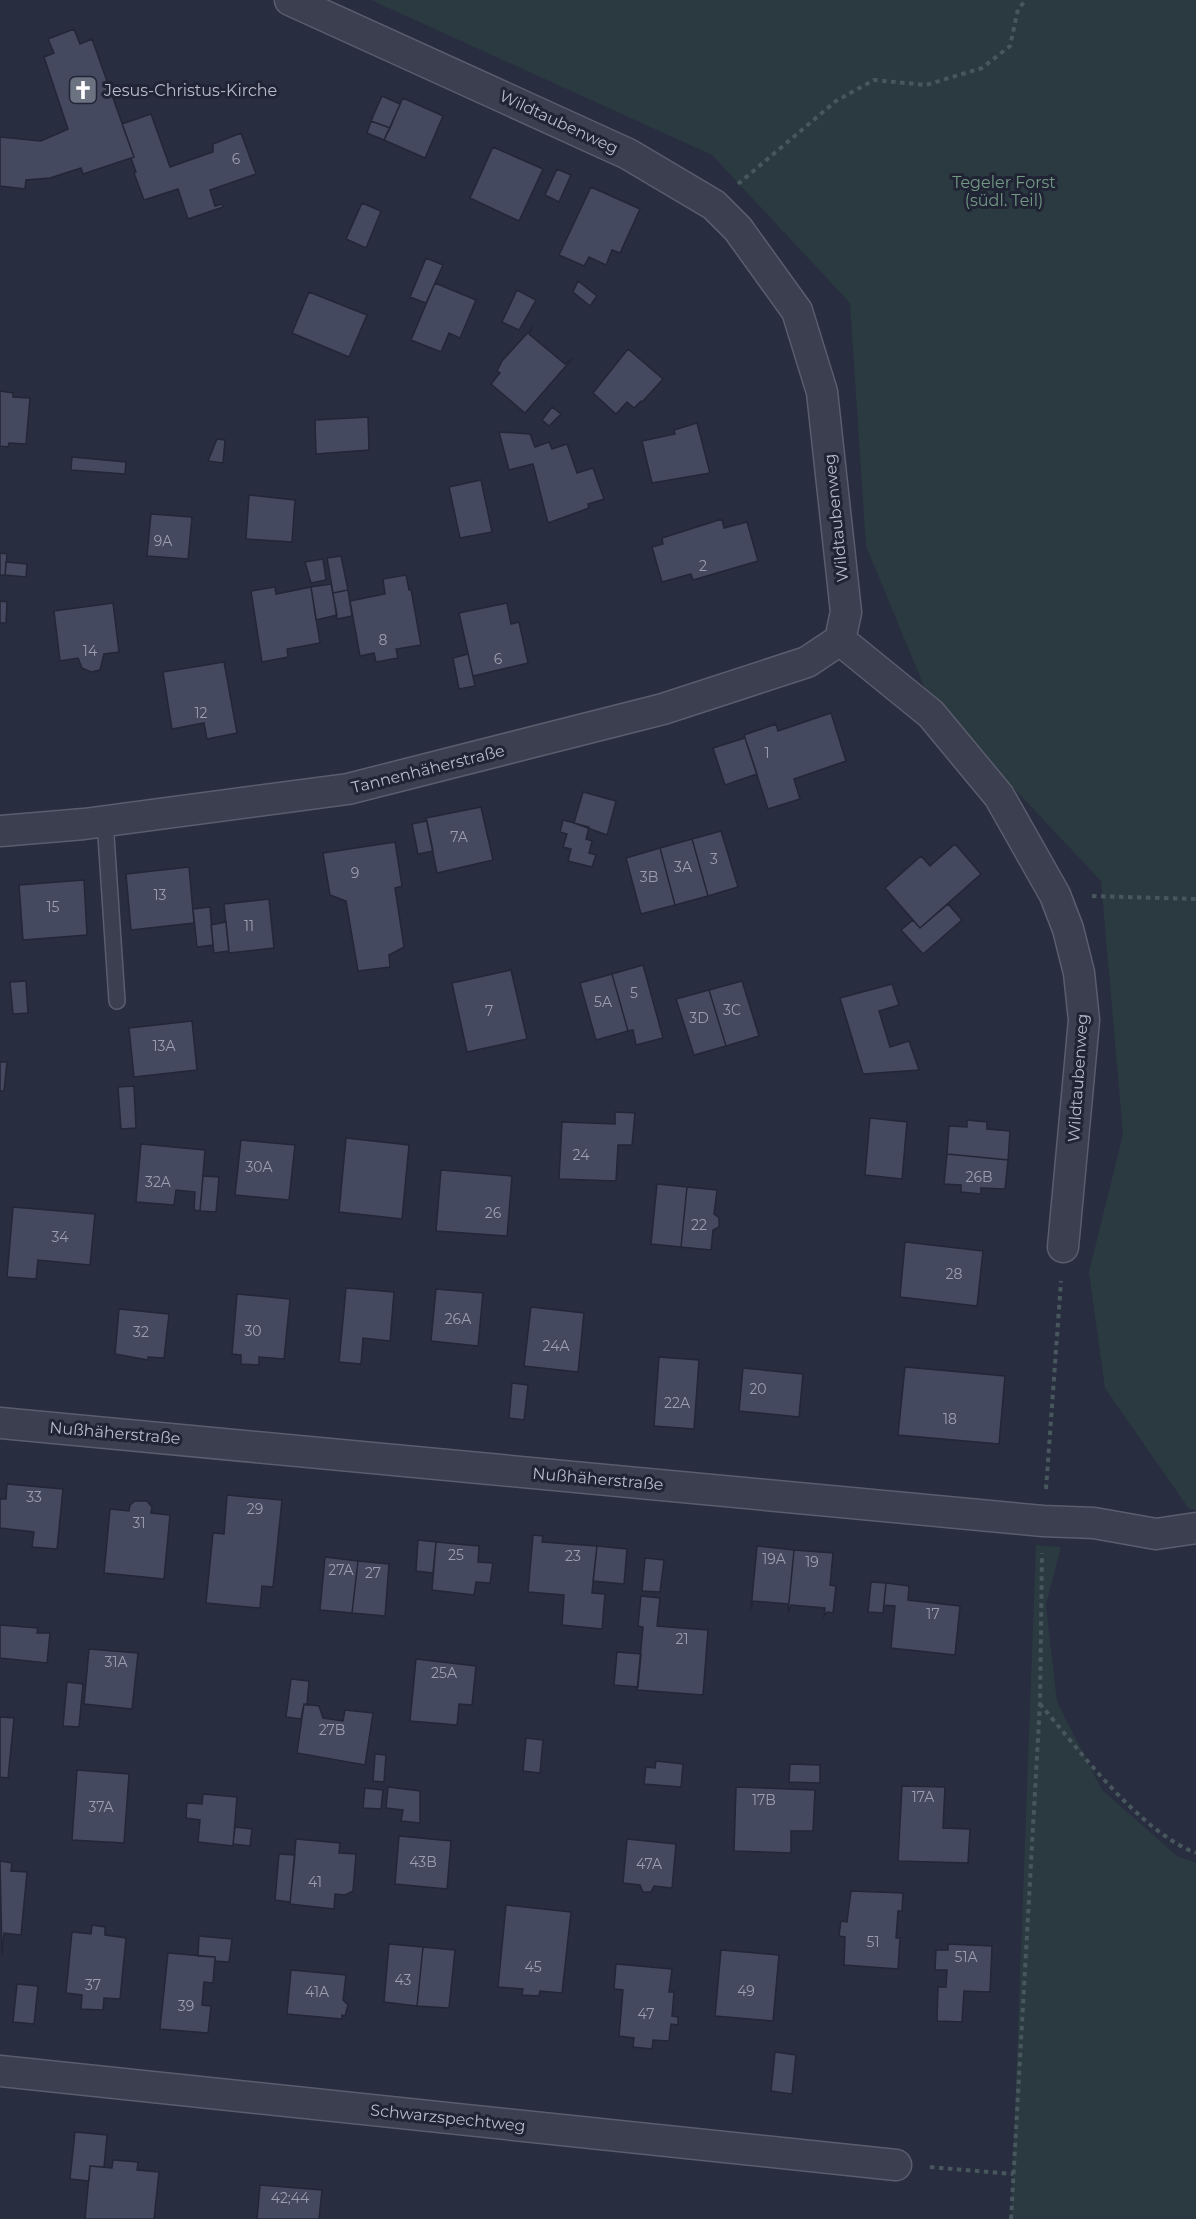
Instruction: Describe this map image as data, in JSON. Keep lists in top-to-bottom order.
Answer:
{
  "streets": {
    "street": [
      "Wildtaubenweg",
      "Tannenhäherstraße",
      "Nußhäherstraße",
      "Schwarzspechtweg"
    ]
  },
  "crossings": [
    ["Wildtaubenweg", "Tannenhäherstraße"]
  ],
  "parks": ["Tegeler Forst (südl. Teil)"],
  "places": {
    "church": ["Jesus-Christus-Kirche"]
  },
  "house_numbers": [
    "6",
    "9A",
    "2",
    "8",
    "14",
    "6",
    "12",
    "1",
    "7A",
    "3",
    "3A",
    "9",
    "3B",
    "13",
    "15",
    "11",
    "5",
    "5A",
    "3C",
    "7",
    "3D",
    "13A",
    "24",
    "30A",
    "26B",
    "32A",
    "26",
    "22",
    "34",
    "28",
    "26A",
    "30",
    "32",
    "24A",
    "20",
    "22A",
    "18",
    "33",
    "29",
    "31",
    "25",
    "23",
    "19A",
    "19",
    "27A",
    "27",
    "17",
    "21",
    "31A",
    "25A",
    "27B",
    "17A",
    "17B",
    "37A",
    "43B",
    "47A",
    "41",
    "51",
    "51A",
    "45",
    "43",
    "37",
    "49",
    "41A",
    "39",
    "47",
    "42;44"
  ]
}
